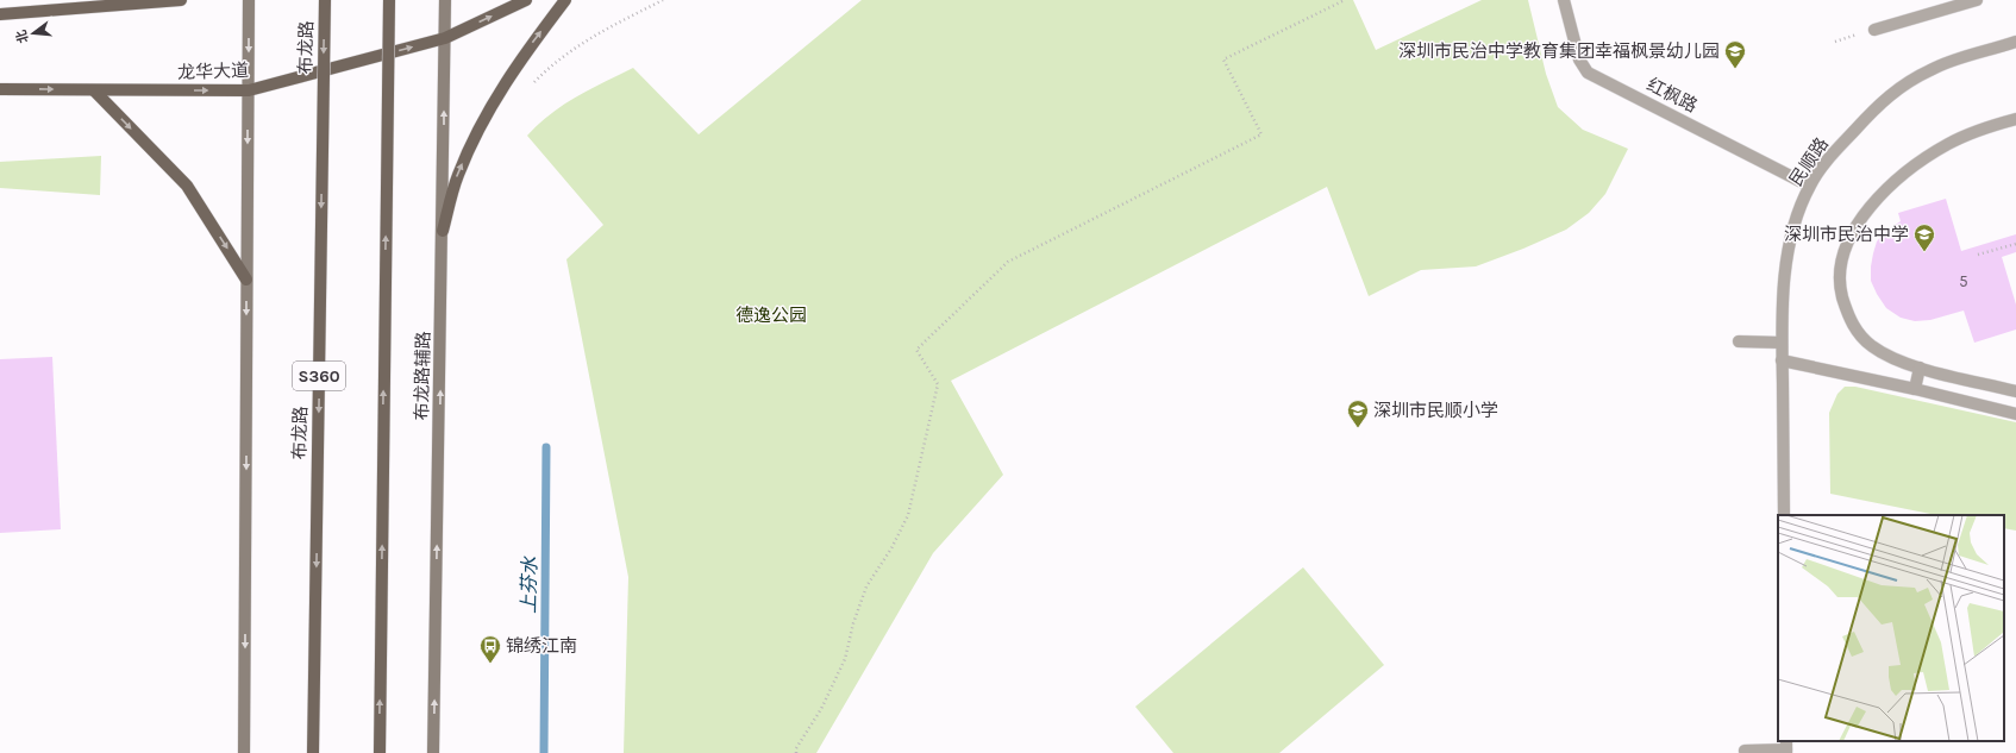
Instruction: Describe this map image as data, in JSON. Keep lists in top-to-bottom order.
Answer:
{
  "streets": {
    "main road": [
      "布龙路",
      "龙华大道",
      "S360",
      "布龙路辅路"
    ],
    "street": ["红枫路", "民顺路"]
  },
  "crossings": [
    ["龙华大道", "布龙路辅路"],
    ["红枫路", "民顺路"]
  ],
  "water": ["上芬水"],
  "parks": ["德逸公园"],
  "places": {
    "school or university": ["深圳市民治中学教育集团幸福枫景幼儿园", "深圳市民治中学", "深圳市民顺小学"],
    "bus stop": ["锦绣江南"]
  },
  "house_numbers": ["5"],
  "north": "left"
}
